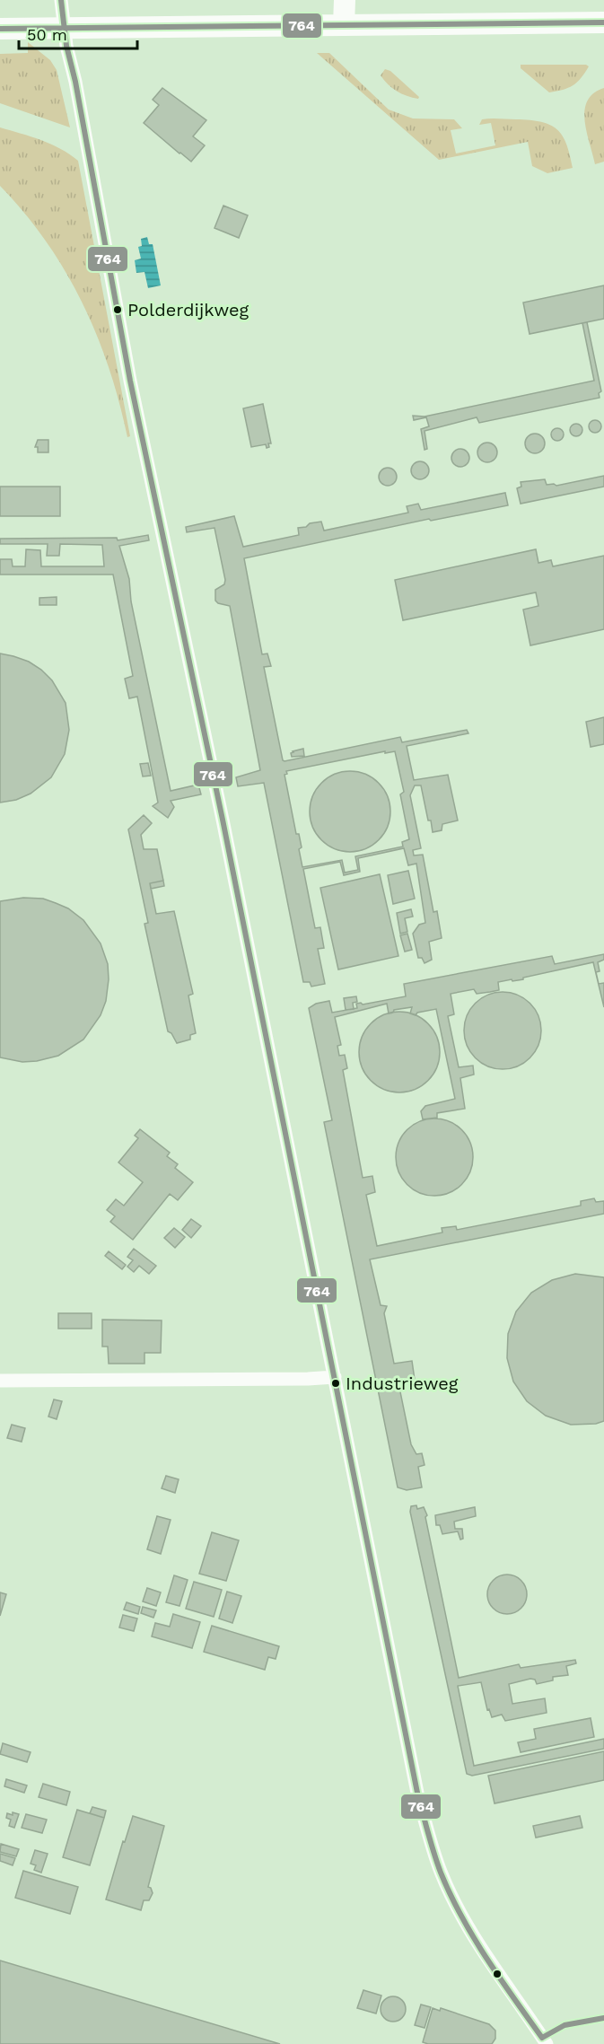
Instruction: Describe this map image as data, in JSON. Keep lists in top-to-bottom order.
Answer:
{
  "places": ["Polderdijkweg", "Industrieweg"],
  "lines": ["transit line 764"],
  "scale_bar": "50 m"
}
